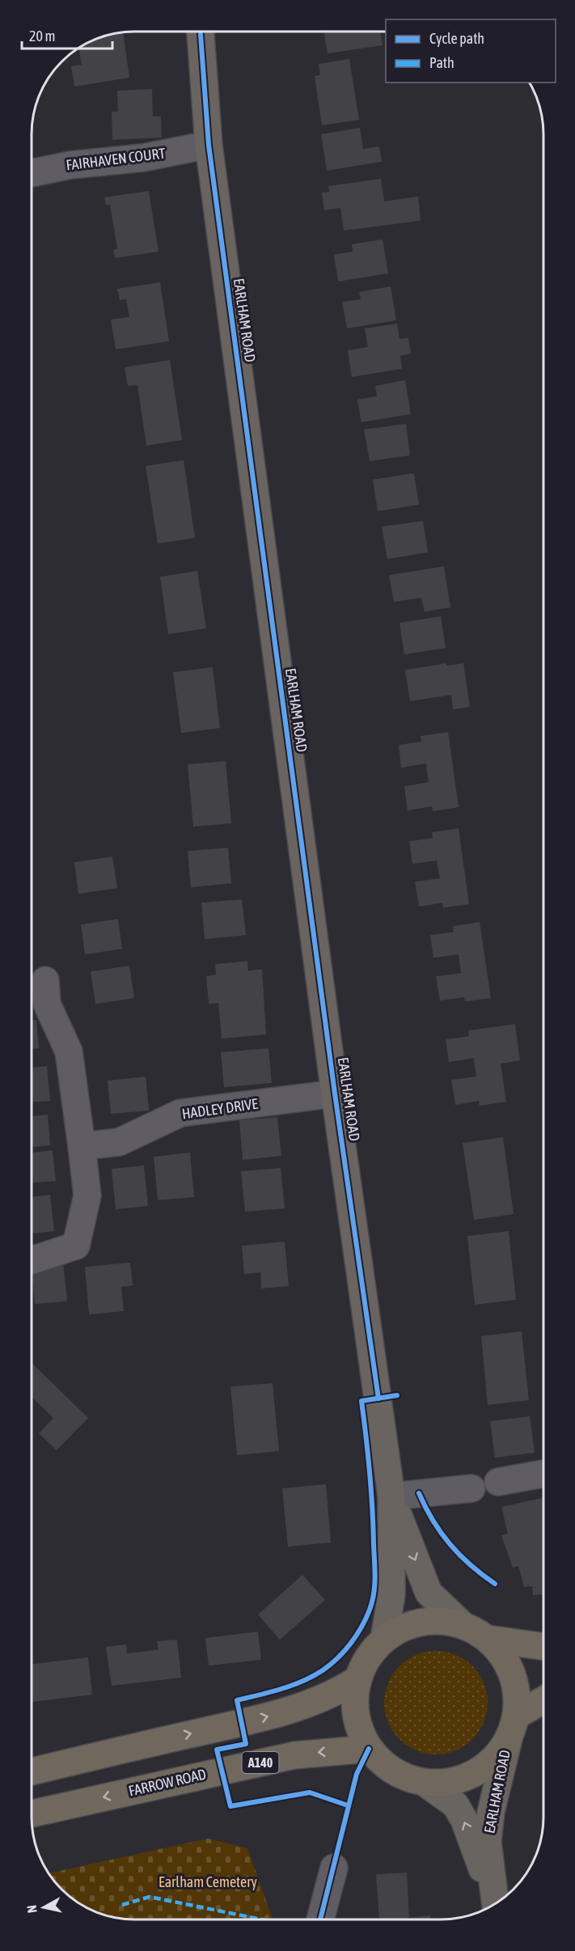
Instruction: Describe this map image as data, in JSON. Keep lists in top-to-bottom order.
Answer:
{
  "streets": {
    "highway": ["A140", "FARROW ROAD"],
    "main road": ["EARLHAM ROAD"],
    "street": ["FAIRHAVEN COURT", "HADLEY DRIVE"]
  },
  "crossings": [
    ["FAIRHAVEN COURT", "EARLHAM ROAD"],
    ["EARLHAM ROAD", "HADLEY DRIVE"],
    ["EARLHAM ROAD", "FARROW ROAD"]
  ],
  "parks": ["Earlham Cemetery"],
  "legend": ["Cycle path", "Path"],
  "scale_bar": "20 m",
  "north": "left"
}
